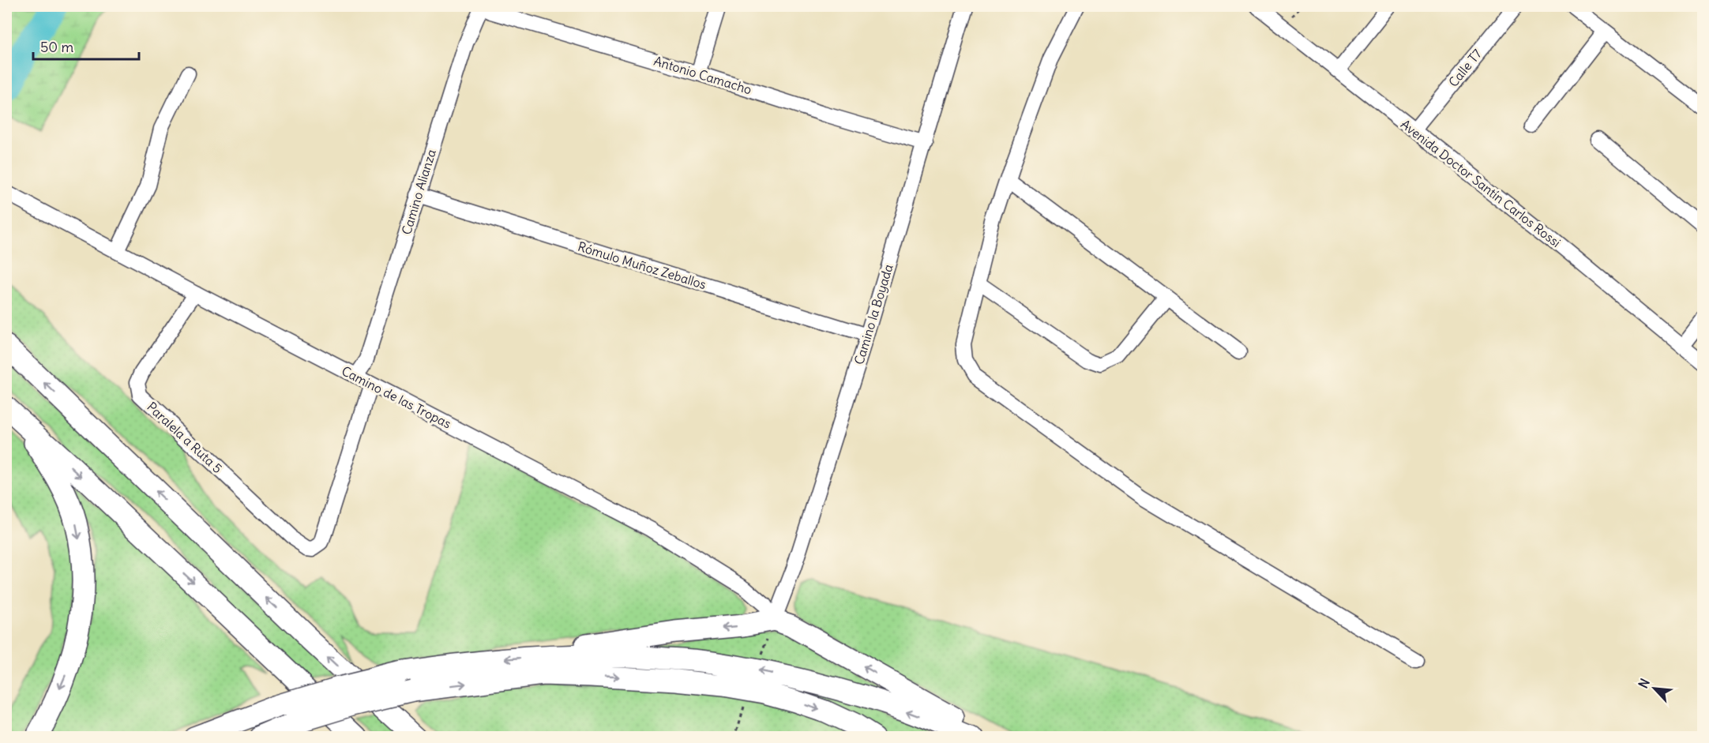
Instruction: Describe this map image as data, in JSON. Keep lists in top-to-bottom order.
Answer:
{
  "streets": {
    "street": [
      "Calle T7",
      "Antonio Camacho",
      "Avenida Doctor Santín Carlos Rossi",
      "Camino Alianza",
      "Rómulo Muñoz Zeballos",
      "Camino la Boyada",
      "Camino de las Tropas",
      "Paralela a Ruta 5"
    ]
  },
  "crossings": [
    ["Calle T7", "Avenida Doctor Santín Carlos Rossi"],
    ["Antonio Camacho", "Camino Alianza"],
    ["Antonio Camacho", "Camino la Boyada"],
    ["Camino Alianza", "Rómulo Muñoz Zeballos"],
    ["Camino Alianza", "Camino de las Tropas"],
    ["Rómulo Muñoz Zeballos", "Camino la Boyada"],
    ["Camino la Boyada", "Camino de las Tropas"],
    ["Camino de las Tropas", "Paralela a Ruta 5"]
  ],
  "scale_bar": "50 m",
  "north": "top left"
}
